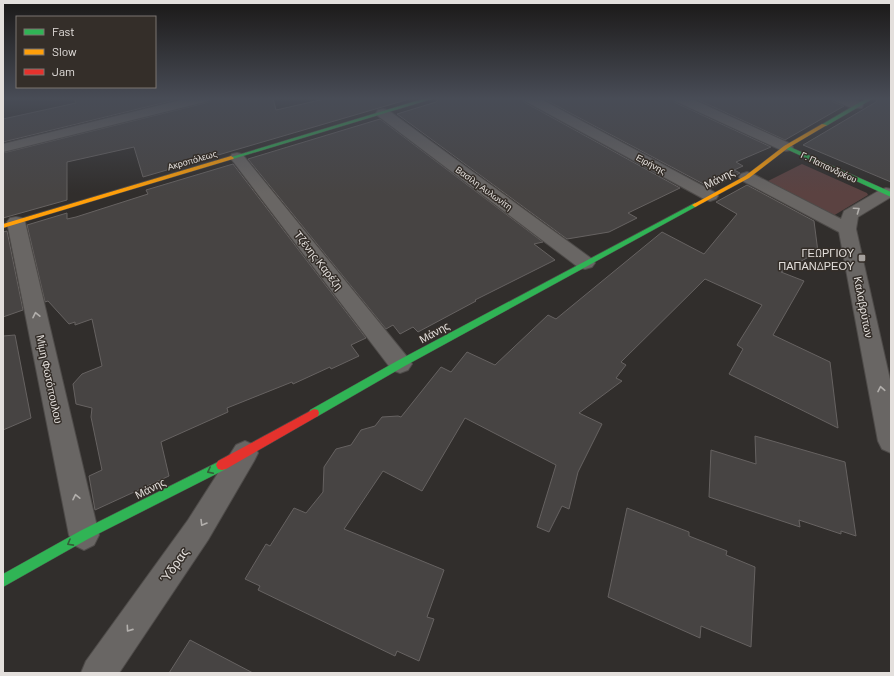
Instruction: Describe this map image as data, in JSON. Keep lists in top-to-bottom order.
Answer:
{
  "streets": {
    "street": [
      "Ακροπόλεως",
      "Ειρήνης",
      "Γ. Παπανδρέου",
      "Μάνης",
      "Βασίλη Αυλωνίτη",
      "Τζένης Καρέζη",
      "Καλαβρύτων",
      "Μίμη Φωτόπουλου",
      "Ύδρας"
    ]
  },
  "crossings": [
    ["Ακροπόλεως", "Τζένης Καρέζη"],
    ["Ακροπόλεως", "Μίμη Φωτόπουλου"],
    ["Ειρήνης", "Μάνης"],
    ["Γ. Παπανδρέου", "Μάνης"],
    ["Μάνης", "Βασίλη Αυλωνίτη"],
    ["Μάνης", "Τζένης Καρέζη"],
    ["Μάνης", "Μίμη Φωτόπουλου"],
    ["Μάνης", "Ύδρας"]
  ],
  "one_way": ["Καλαβρύτων", "Μίμη Φωτόπουλου", "Ύδρας"],
  "places": {
    "transit": ["ΓΕΩΡΓΙΟΥ ΠΑΠΑΝΔΡΕΟΥ"]
  },
  "legend": ["Fast", "Slow", "Jam"]
}
